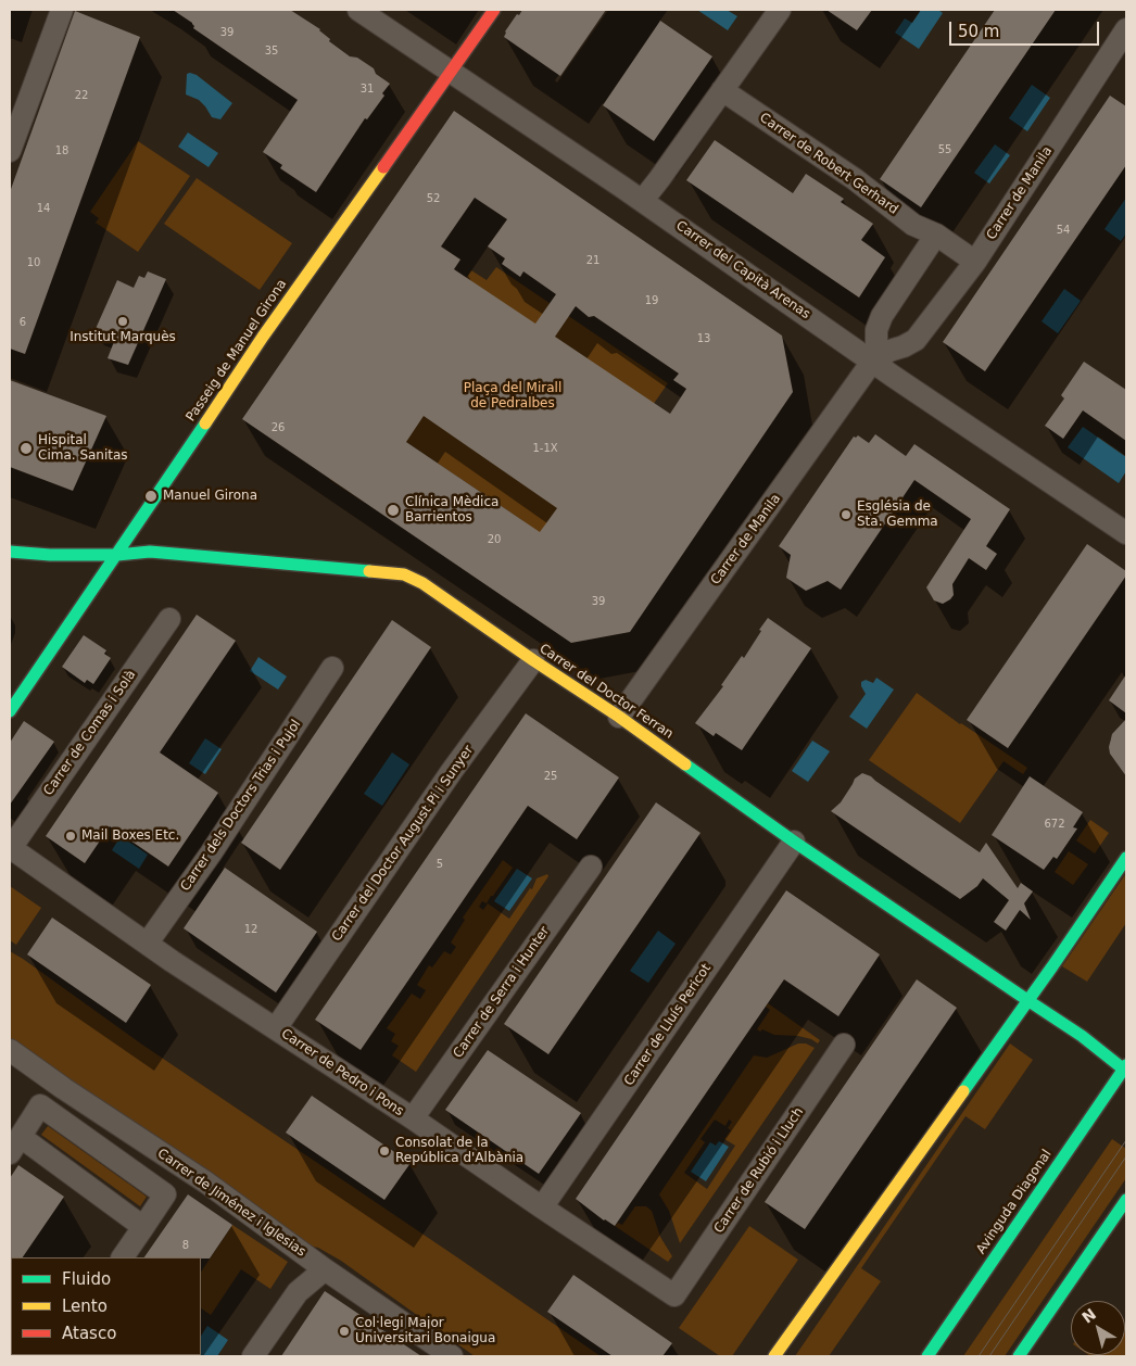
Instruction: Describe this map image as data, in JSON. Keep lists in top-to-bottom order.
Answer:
{
  "streets": {
    "street": [
      "Carrer de Robert Gerhard",
      "Carrer de Manila",
      "Carrer del Capità Arenas",
      "Passeig de Manuel Girona",
      "Carrer del Doctor Ferran",
      "Carrer de Comas i Solà",
      "Carrer dels Doctors Trias i Pujol",
      "Carrer del Doctor August Pi i Sunyer",
      "Carrer de Serra i Hunter",
      "Carrer de Lluís Pericot",
      "Carrer de Pedro i Pons",
      "Carrer de Rubió i Lluch",
      "Avinguda Diagonal",
      "Carrer de Jiménez i Iglesias"
    ]
  },
  "crossings": [
    ["Carrer de Robert Gerhard", "Carrer de Manila"],
    ["Carrer de Manila", "Carrer del Capità Arenas"],
    ["Carrer de Manila", "Carrer del Doctor Ferran"],
    ["Carrer del Capità Arenas", "Passeig de Manuel Girona"],
    ["Passeig de Manuel Girona", "Carrer del Doctor Ferran"],
    ["Carrer del Doctor Ferran", "Carrer del Doctor August Pi i Sunyer"],
    ["Carrer del Doctor Ferran", "Carrer de Lluís Pericot"],
    ["Carrer del Doctor Ferran", "Avinguda Diagonal"],
    ["Carrer de Comas i Solà", "Carrer de Pedro i Pons"],
    ["Carrer dels Doctors Trias i Pujol", "Carrer de Pedro i Pons"],
    ["Carrer del Doctor August Pi i Sunyer", "Carrer de Pedro i Pons"],
    ["Carrer de Serra i Hunter", "Carrer de Pedro i Pons"],
    ["Carrer de Lluís Pericot", "Carrer de Pedro i Pons"],
    ["Carrer de Pedro i Pons", "Carrer de Rubió i Lluch"]
  ],
  "parks": ["Plaça del Mirall de Pedralbes"],
  "places": [
    "Institut Marquès",
    "Hispital Cima. Sanitas",
    "Manuel Girona",
    "Clínica Mèdica Barrientos",
    "Església de Sta. Gemma",
    "Mail Boxes Etc.",
    "Consolat de la República d'Albània",
    "Col·legi Major Universitari Bonaigua"
  ],
  "house_numbers": [
    "39",
    "35",
    "31",
    "22",
    "55",
    "18",
    "52",
    "14",
    "54",
    "21",
    "10",
    "19",
    "6",
    "13",
    "26",
    "1-1X",
    "20",
    "39",
    "25",
    "672",
    "5",
    "12",
    "8"
  ],
  "legend": ["Fluido", "Lento", "Atasco"],
  "scale_bar": "50 m",
  "north": "top left"
}
